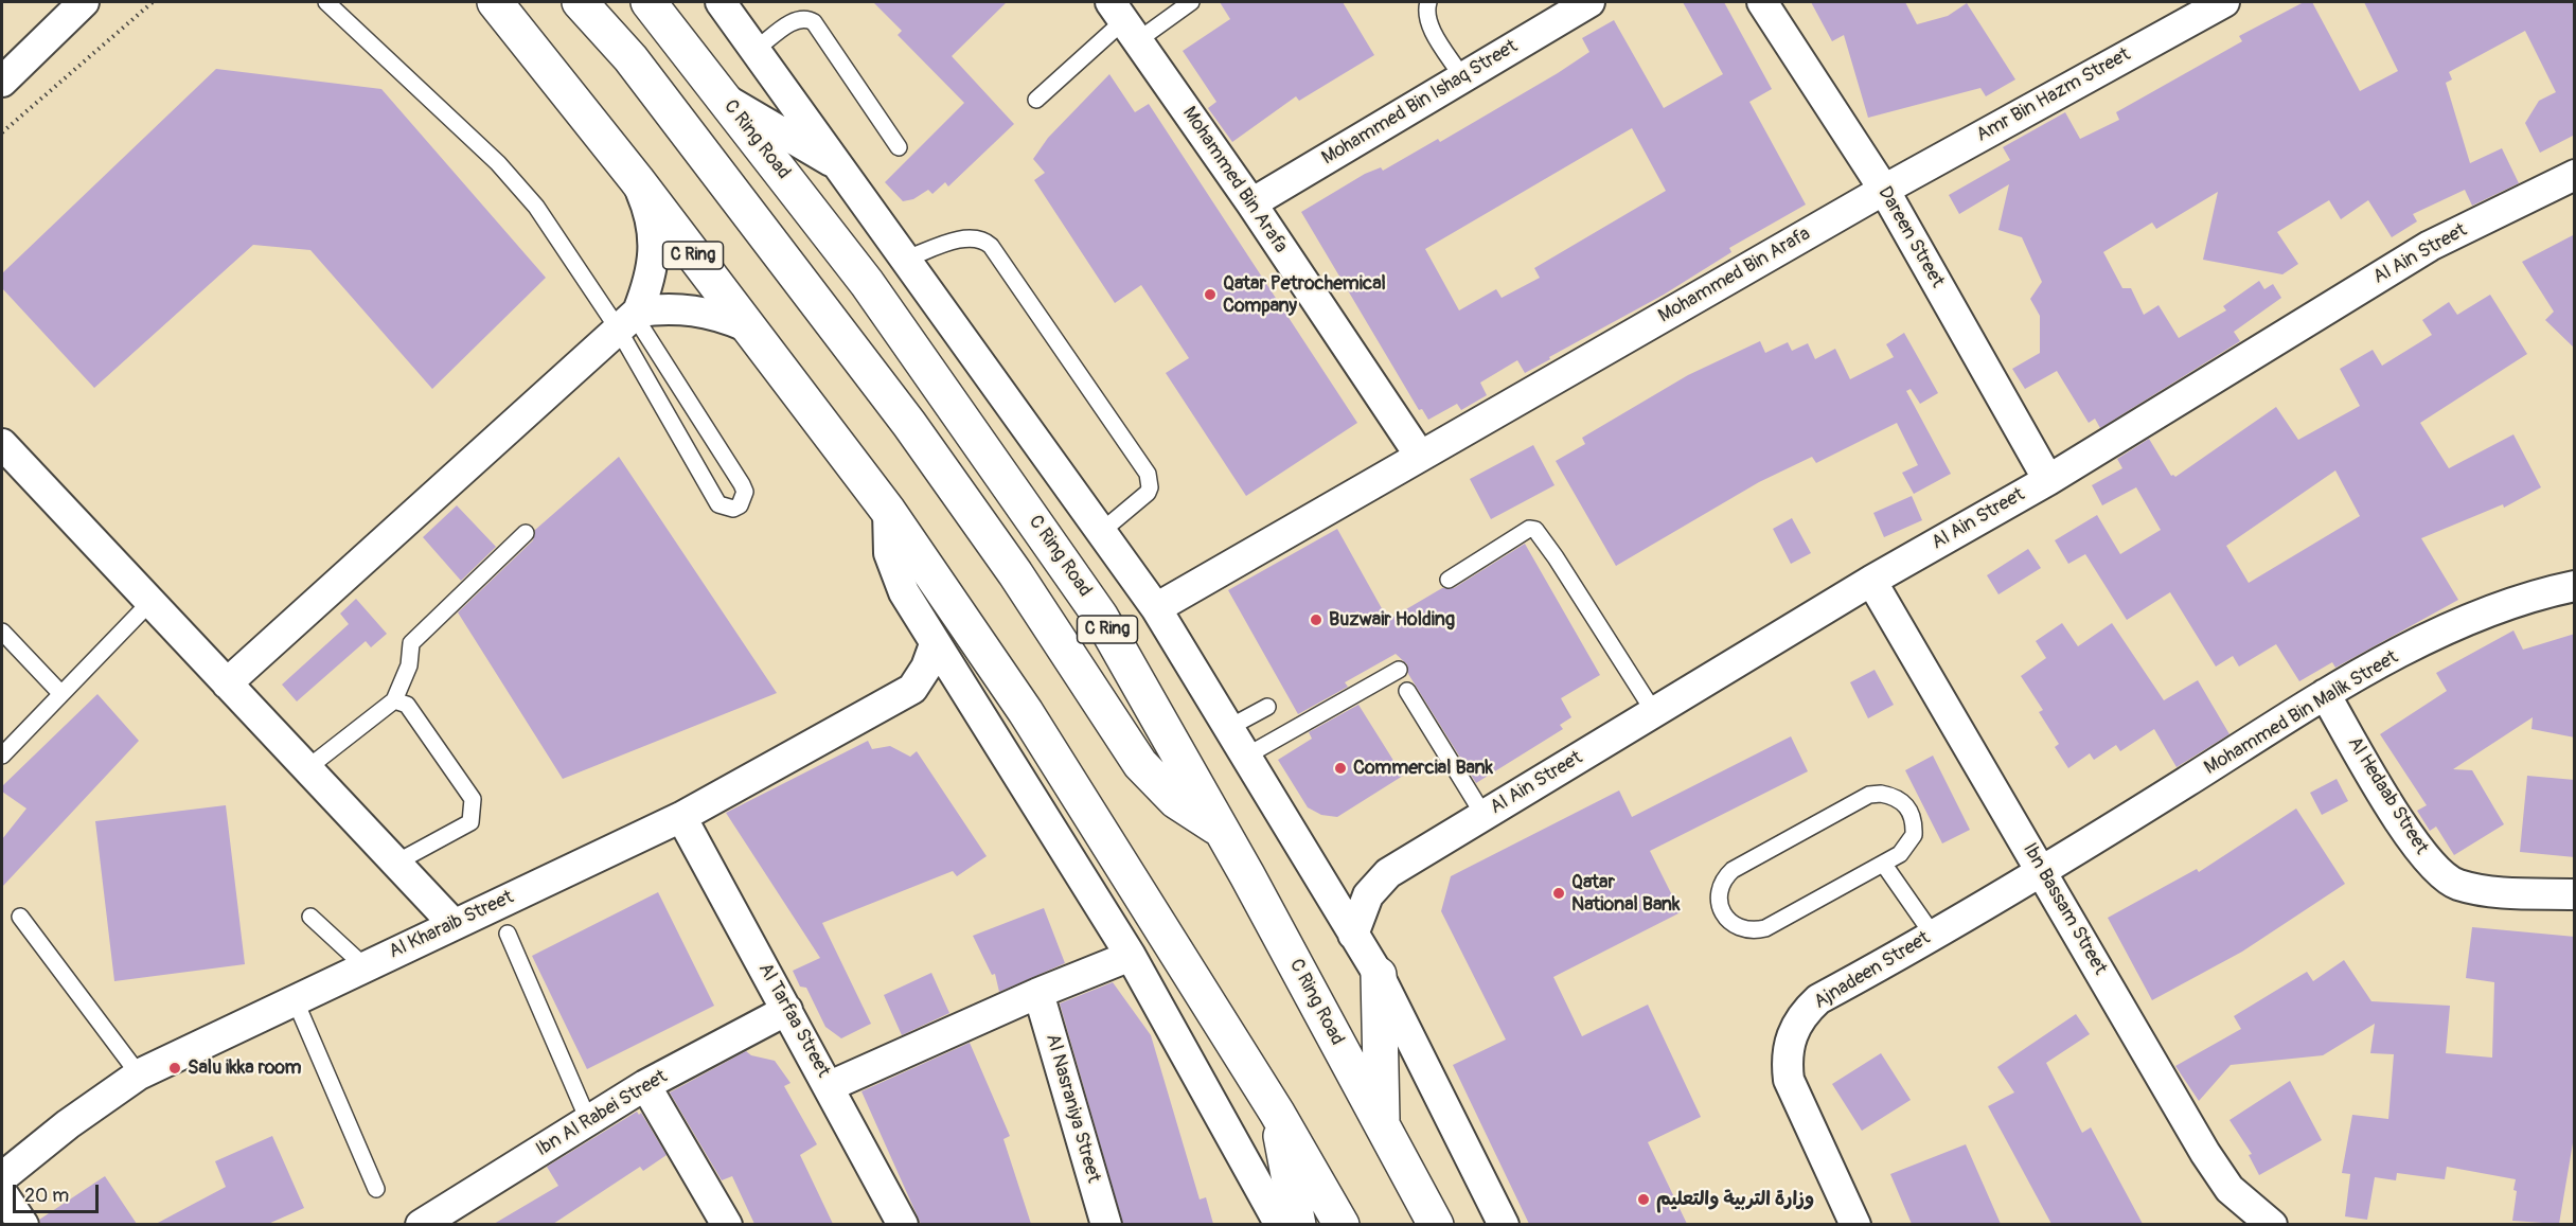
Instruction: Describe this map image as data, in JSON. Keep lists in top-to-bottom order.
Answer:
{
  "streets": {
    "highway": ["C Ring Road", "C Ring"],
    "street": [
      "Amr Bin Hazm Street",
      "Mohammed Bin Ishaq Street",
      "Mohammed Bin Arafa",
      "Dareen Street",
      "Al Ain Street",
      "Mohammed Bin Malik Street",
      "Al Hedaab Street",
      "Ibn Bassam Street",
      "Al Kharaib Street",
      "Ajnadeen Street",
      "Al Tarfaa Street",
      "Al Nasraniya Street",
      "Ibn Al Rabei Street"
    ]
  },
  "crossings": [
    ["Amr Bin Hazm Street", "Mohammed Bin Arafa"],
    ["Amr Bin Hazm Street", "Dareen Street"],
    ["Mohammed Bin Ishaq Street", "Mohammed Bin Arafa"],
    ["Mohammed Bin Arafa", "Dareen Street"],
    ["Dareen Street", "Al Ain Street"],
    ["Al Ain Street", "Ibn Bassam Street"],
    ["Mohammed Bin Malik Street", "Al Hedaab Street"],
    ["Mohammed Bin Malik Street", "Ibn Bassam Street"],
    ["Mohammed Bin Malik Street", "Ajnadeen Street"],
    ["Ibn Bassam Street", "Ajnadeen Street"],
    ["Al Kharaib Street", "Al Tarfaa Street"],
    ["Al Tarfaa Street", "Ibn Al Rabei Street"]
  ],
  "places": [
    "Qatar Petrochemical Company",
    "Buzwair Holding",
    "Commercial Bank",
    "Qatar National Bank",
    "Salu ikka room",
    "وزارة التربية والتعليم"
  ],
  "scale_bar": "20 m"
}
